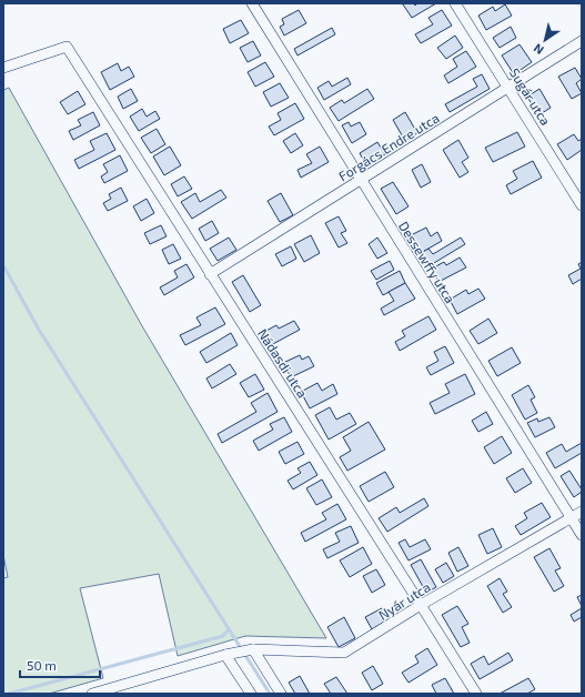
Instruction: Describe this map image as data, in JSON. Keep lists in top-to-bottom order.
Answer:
{
  "streets": {
    "street": [
      "Sugár utca",
      "Forgács Endre utca",
      "Dessewffy utca",
      "Nádasdi utca",
      "Nyár utca"
    ]
  },
  "crossings": [
    ["Sugár utca", "Forgács Endre utca"],
    ["Forgács Endre utca", "Dessewffy utca"],
    ["Forgács Endre utca", "Nádasdi utca"],
    ["Dessewffy utca", "Nyár utca"],
    ["Nádasdi utca", "Nyár utca"]
  ],
  "scale_bar": "50 m",
  "north": "bottom left"
}
